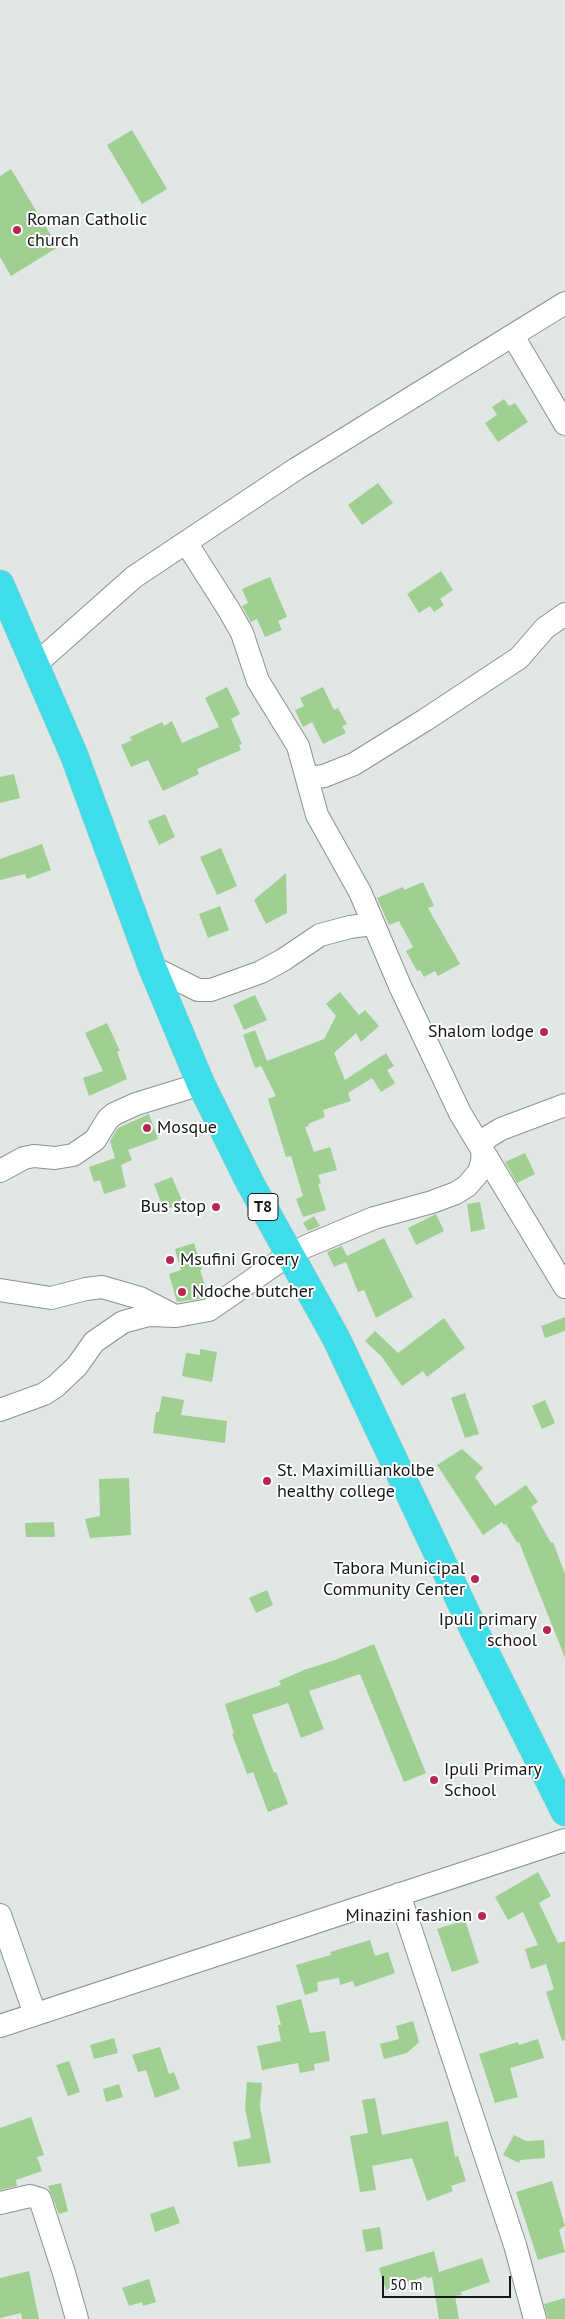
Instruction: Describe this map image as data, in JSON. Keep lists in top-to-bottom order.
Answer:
{
  "streets": {
    "highway": ["T8"]
  },
  "places": [
    "Roman Catholic church",
    "Shalom lodge",
    "Mosque",
    "Bus stop",
    "Msufini Grocery",
    "Ndoche butcher",
    "St. Maximilliankolbe healthy college",
    "Tabora Municipal Community Center",
    "Ipuli primary school",
    "Ipuli Primary School",
    "Minazini fashion"
  ],
  "scale_bar": "50 m"
}
